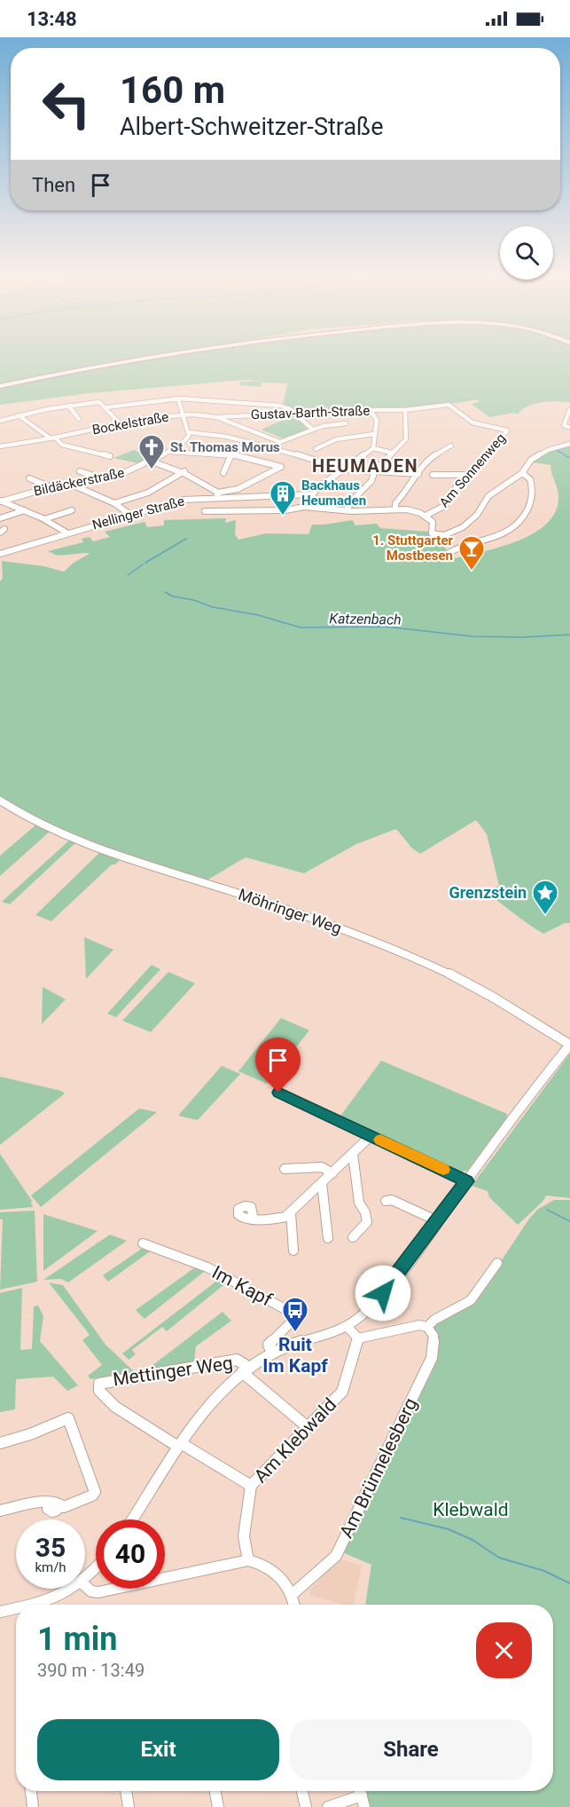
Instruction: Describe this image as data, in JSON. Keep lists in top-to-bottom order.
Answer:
{
  "streets": {
    "street": [
      "Gustav-Barth-Straße",
      "Bockelstraße",
      "Am Sonnenweg",
      "Bildäckerstraße",
      "Nellinger Straße",
      "Möhringer Weg",
      "Im Kapf",
      "Mettinger Weg",
      "Am Klebwald",
      "Am Brünnelesberg"
    ]
  },
  "crossings": [
    ["Gustav-Barth-Straße", "Bockelstraße"],
    ["Gustav-Barth-Straße", "Am Sonnenweg"]
  ],
  "districts": ["HEUMADEN"],
  "water": ["Katzenbach"],
  "parks": ["Klebwald"],
  "places": {
    "church": ["St. Thomas Morus"],
    "building": ["Backhaus Heumaden"],
    "bar": ["1. Stuttgarter Mostbesen"],
    "place": ["Grenzstein"],
    "bus stop": ["Ruit Im Kapf"]
  },
  "page": {
    "status": "13:48",
    "turn": ["160 m", "Albert-Schweitzer-Straße"],
    "then": "Then",
    "speed": "35 km/h",
    "limit": "40",
    "heading": ["1 min", "390 m · 13:49"],
    "buttons": ["Exit", "Share"]
  }
}
